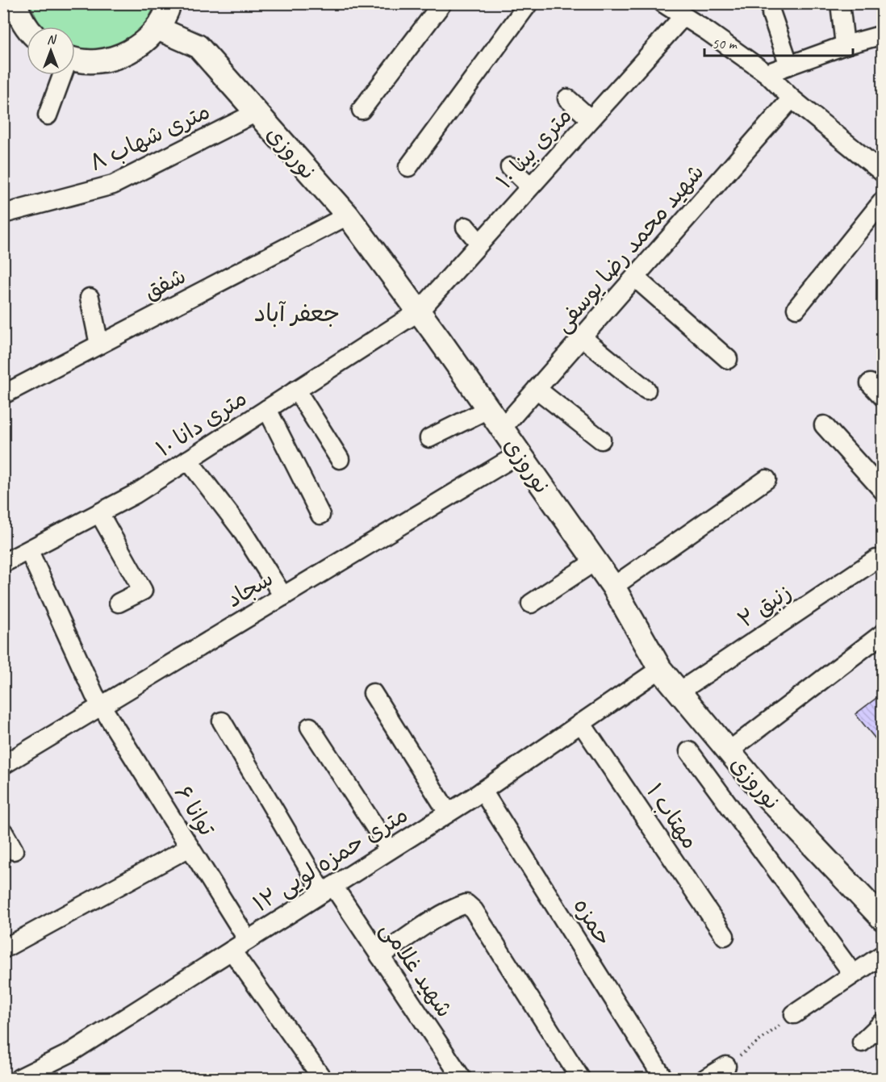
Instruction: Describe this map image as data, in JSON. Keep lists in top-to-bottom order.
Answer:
{
  "streets": {
    "street": [
      "۸ متری شهاب",
      "۱۰ متری بینا",
      "نوروزی",
      "شهید محمد رضا یوسفی",
      "شفق",
      "۱۰ متری دانا",
      "سجاد",
      "زنبق ۲",
      "توانا ۶",
      "مهتاب ۱",
      "۱۲ متری حمزه لویی",
      "حمزه",
      "شهید غلامی"
    ]
  },
  "crossings": [
    ["۸ متری شهاب", "نوروزی"],
    ["۱۰ متری بینا", "نوروزی"],
    ["۱۰ متری بینا", "۱۰ متری دانا"],
    ["نوروزی", "شهید محمد رضا یوسفی"],
    ["نوروزی", "شفق"],
    ["نوروزی", "۱۰ متری دانا"],
    ["نوروزی", "سجاد"],
    ["نوروزی", "زنبق ۲"],
    ["نوروزی", "۱۲ متری حمزه لویی"],
    ["۱۰ متری دانا", "توانا ۶"],
    ["سجاد", "توانا ۶"],
    ["توانا ۶", "۱۲ متری حمزه لویی"],
    ["مهتاب ۱", "۱۲ متری حمزه لویی"],
    ["۱۲ متری حمزه لویی", "حمزه"],
    ["۱۲ متری حمزه لویی", "شهید غلامی"]
  ],
  "districts": ["جعفر آباد"],
  "scale_bar": "50 m",
  "north": "top"
}
